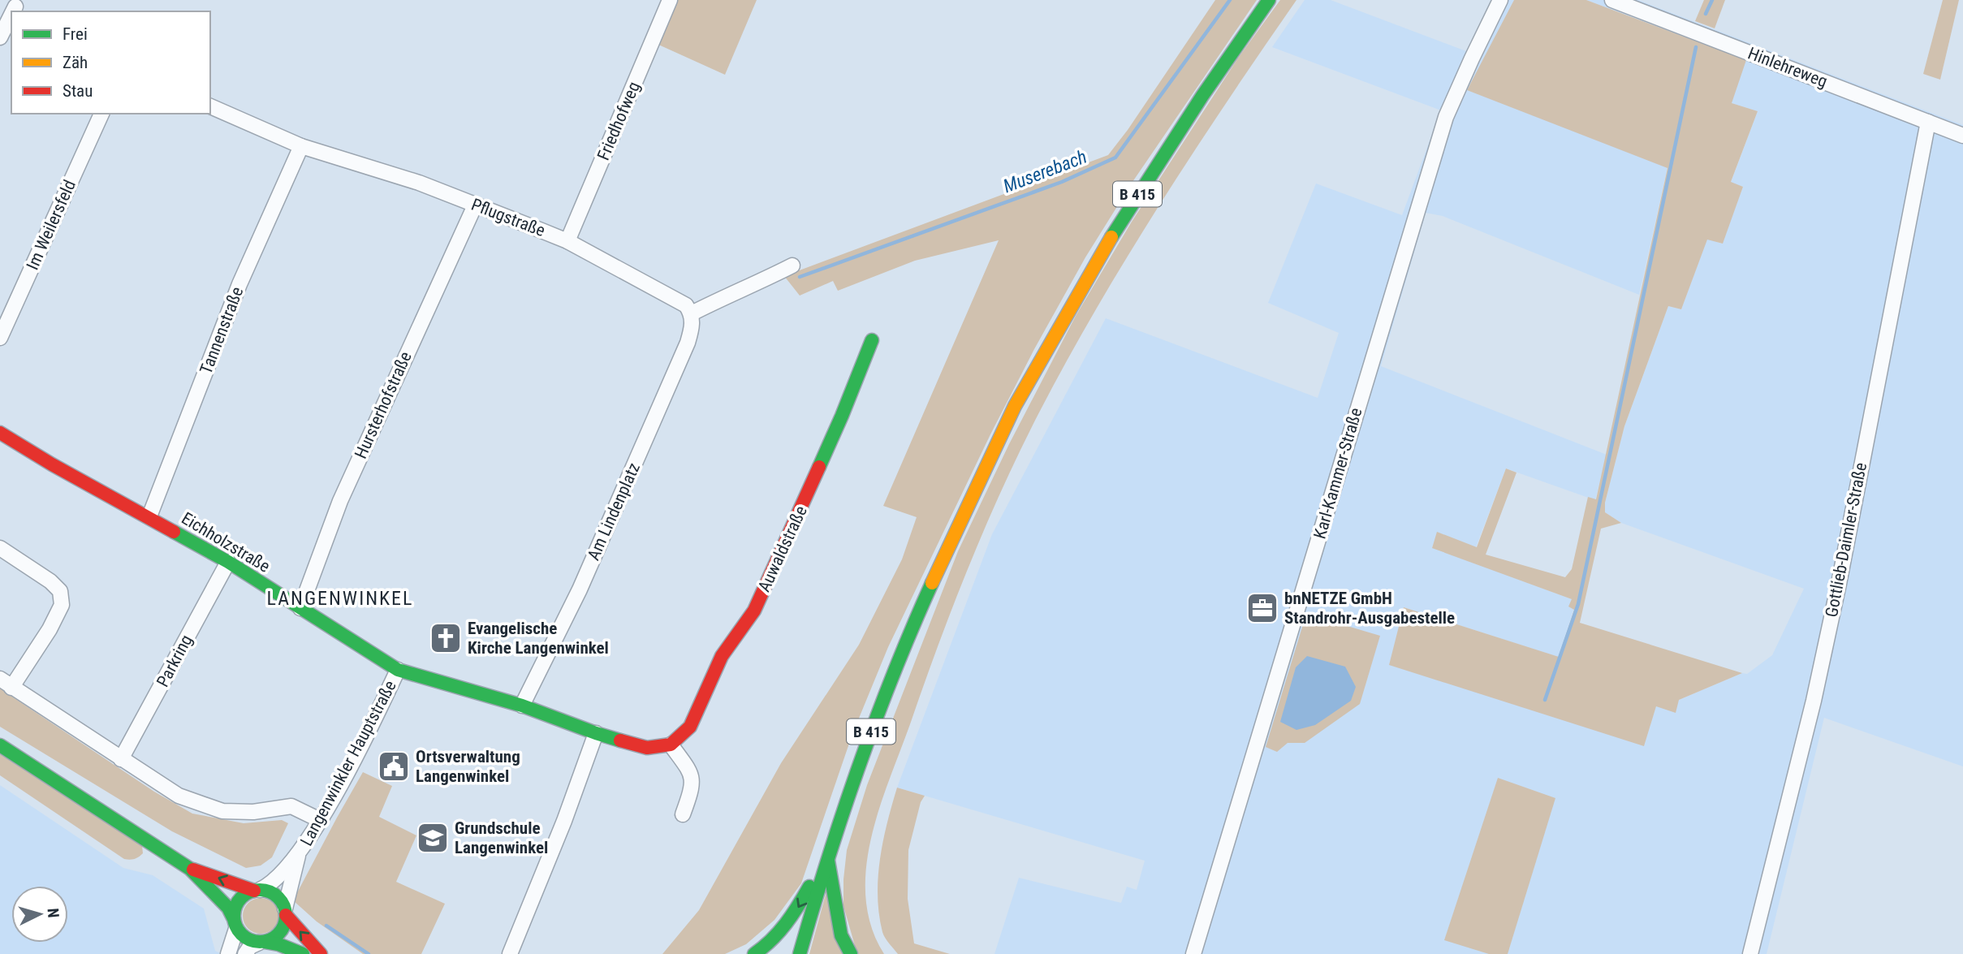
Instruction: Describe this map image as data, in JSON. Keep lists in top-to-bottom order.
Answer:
{
  "streets": {
    "street": [
      "Hinlehreweg",
      "Friedhofweg",
      "B 415",
      "Pflugstraße",
      "Im Weilersfeld",
      "Tannenstraße",
      "Hursterhofstraße",
      "Karl-Kammer-Straße",
      "Am Lindenplatz",
      "Gottlieb-Daimler-Straße",
      "Eichholzstraße",
      "Auwaldstraße",
      "Parkring",
      "Langenwinkler Hauptstraße"
    ]
  },
  "crossings": [
    ["Hinlehreweg", "Gottlieb-Daimler-Straße"],
    ["Friedhofweg", "Pflugstraße"],
    ["Pflugstraße", "Tannenstraße"],
    ["Pflugstraße", "Hursterhofstraße"],
    ["Pflugstraße", "Am Lindenplatz"],
    ["Tannenstraße", "Eichholzstraße"],
    ["Hursterhofstraße", "Eichholzstraße"],
    ["Am Lindenplatz", "Eichholzstraße"],
    ["Eichholzstraße", "Parkring"],
    ["Eichholzstraße", "Langenwinkler Hauptstraße"]
  ],
  "districts": ["LANGENWINKEL"],
  "water": ["Muserebach"],
  "places": {
    "office": ["bnNETZE GmbH Standrohr-Ausgabestelle"],
    "church": ["Evangelische Kirche Langenwinkel"],
    "public building": ["Ortsverwaltung Langenwinkel"],
    "school or university": ["Grundschule Langenwinkel"]
  },
  "legend": ["Frei", "Zäh", "Stau"],
  "north": "right"
}
